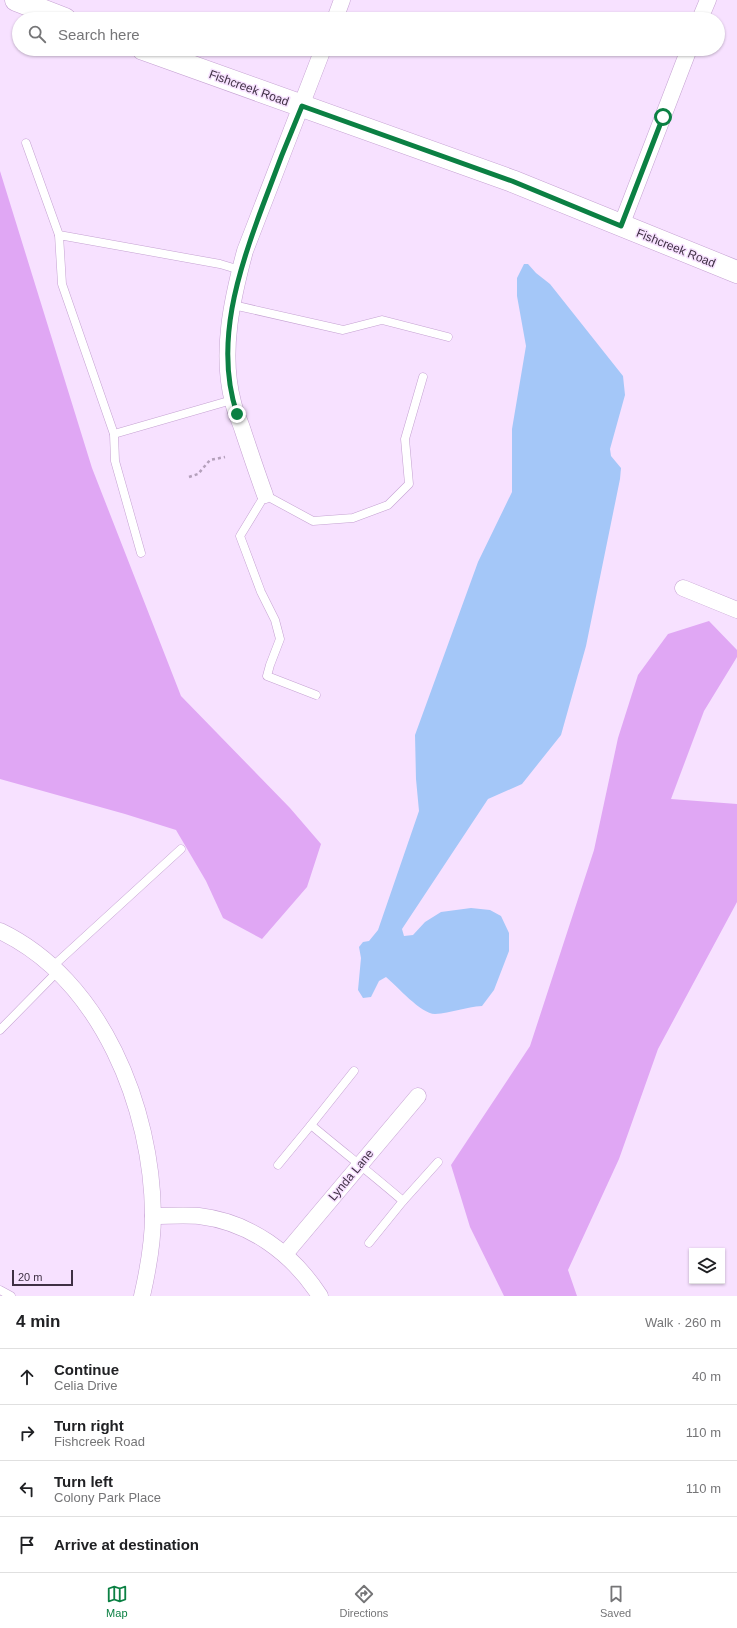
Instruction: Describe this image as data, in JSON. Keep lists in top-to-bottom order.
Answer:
{
  "streets": {
    "main road": ["Fishcreek Road"],
    "street": ["Lynda Lane"]
  },
  "scale_bar": "20 m",
  "page": {
    "search": "Search here",
    "scale": "20 m",
    "heading": ["4 min", "Walk · 260 m"],
    "list": [
      ["Continue", "Celia Drive", "40 m"],
      ["Turn right", "Fishcreek Road", "110 m"],
      ["Turn left", "Colony Park Place", "110 m"],
      "Arrive at destination"
    ],
    "nav": ["Map", "Directions", "Saved"]
  }
}
